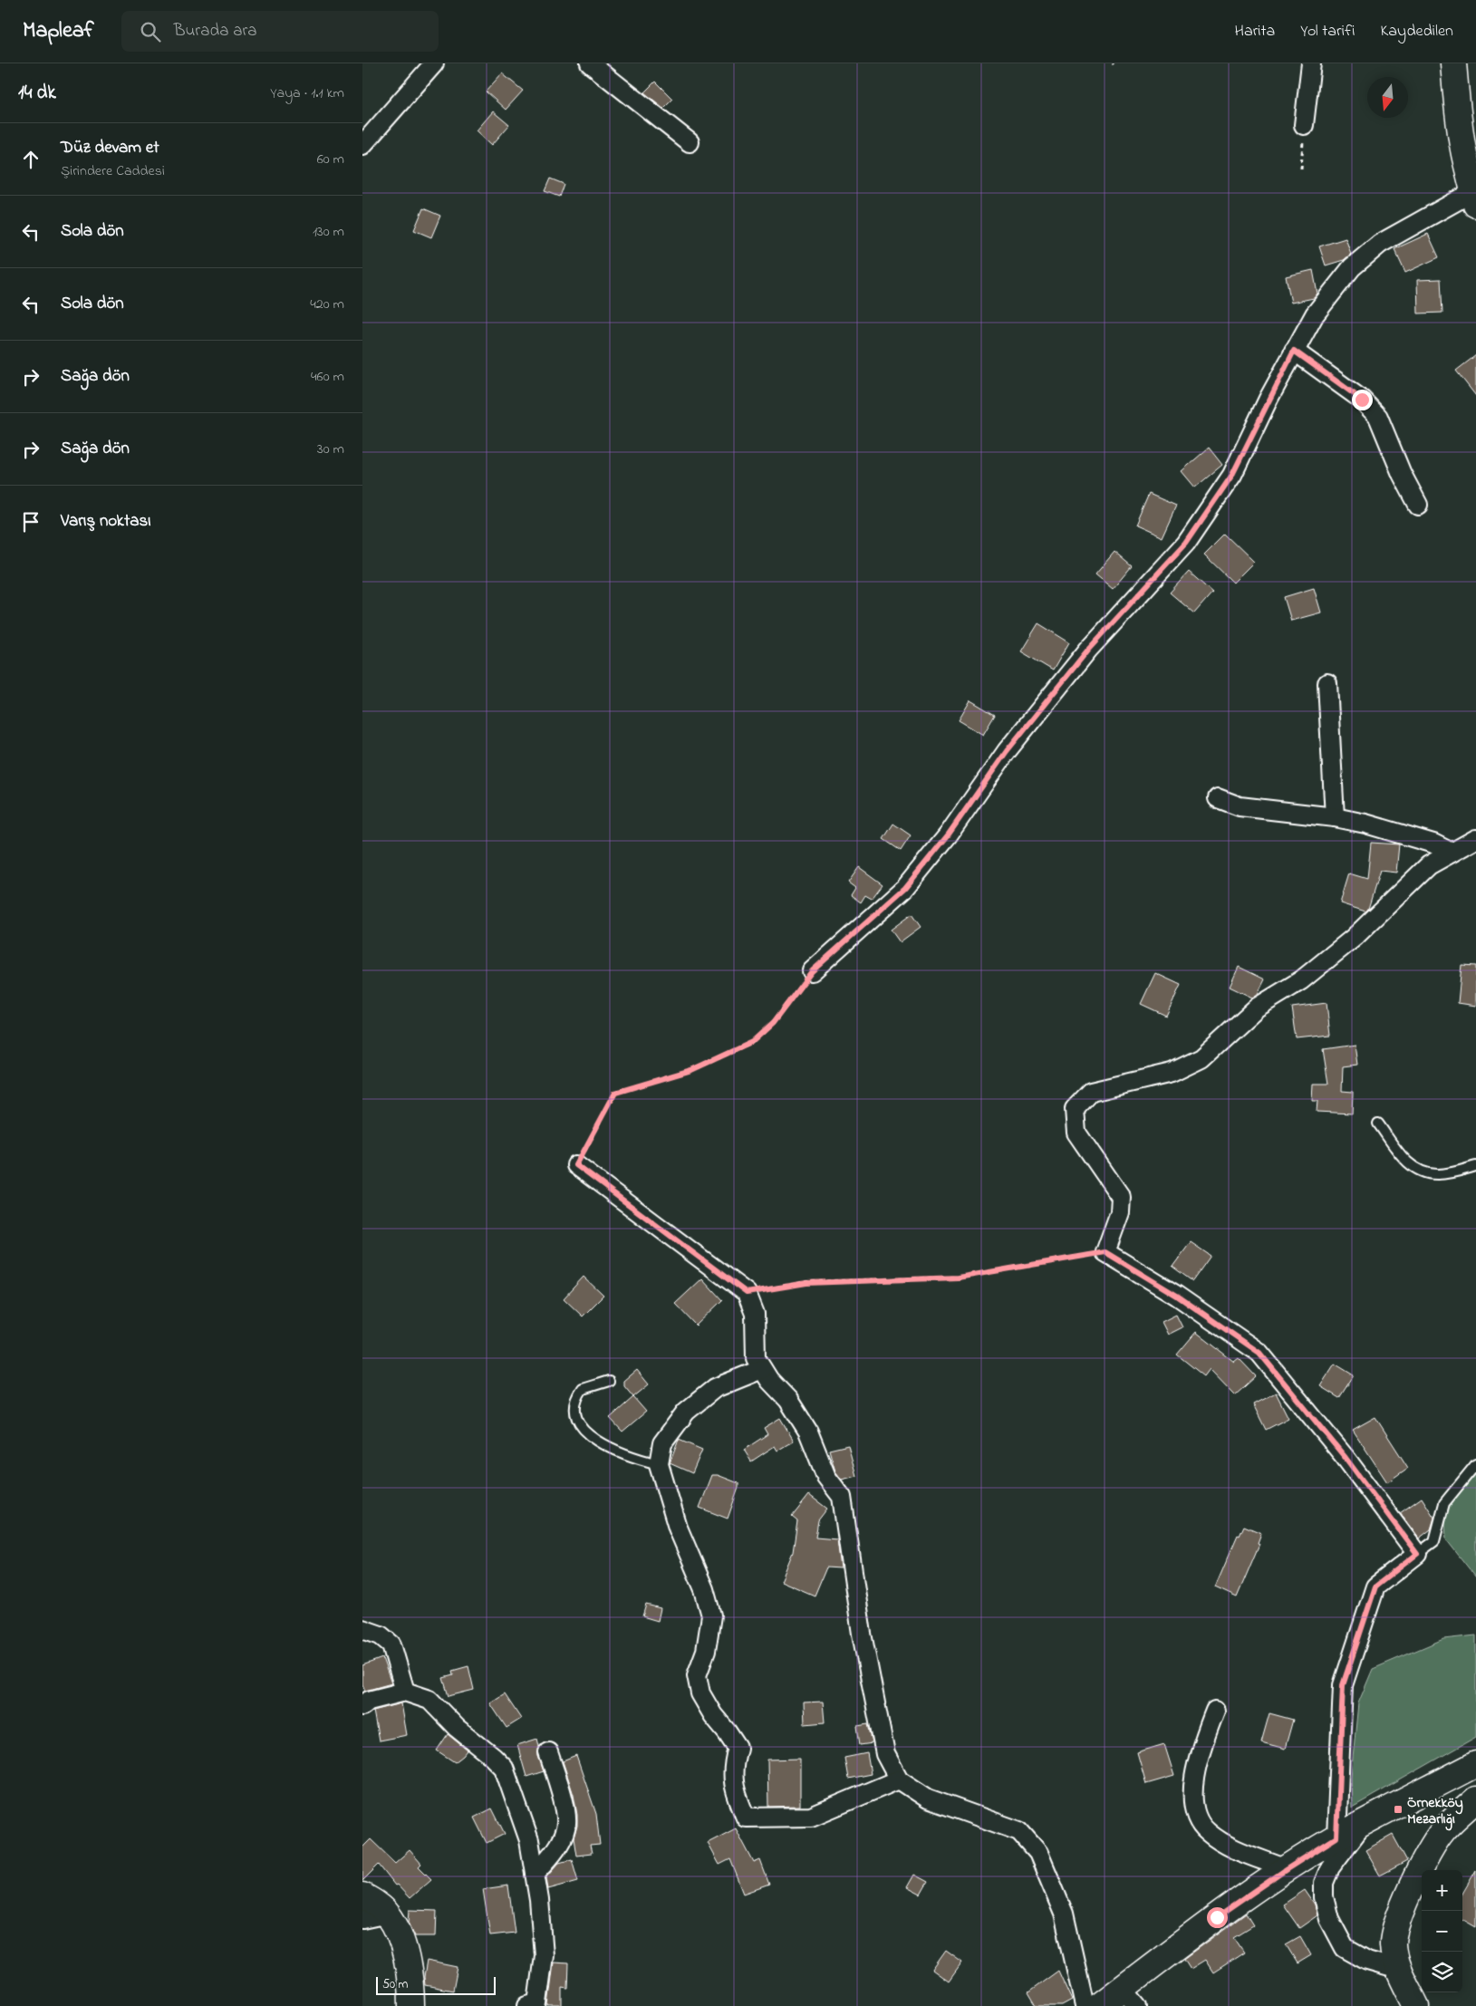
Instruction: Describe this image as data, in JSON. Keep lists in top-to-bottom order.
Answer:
{
  "places": {
    "transit": ["Örnekköy Mezarlığı"]
  },
  "scale_bar": "50 m",
  "north": "bottom",
  "page": {
    "header": "Mapleaf",
    "search": "Burada ara",
    "nav": ["Harita", "Yol tarifi", "Kaydedilen"],
    "heading": ["14 dk", "Yaya · 1.1 km"],
    "list": [
      ["Düz devam et", "Şirindere Caddesi", "60 m"],
      ["Sola dön", "130 m"],
      ["Sola dön", "420 m"],
      ["Sağa dön", "460 m"],
      ["Sağa dön", "30 m"],
      "Varış noktası"
    ],
    "map_buttons": ["+", "−"],
    "scale": "50 m"
  }
}
